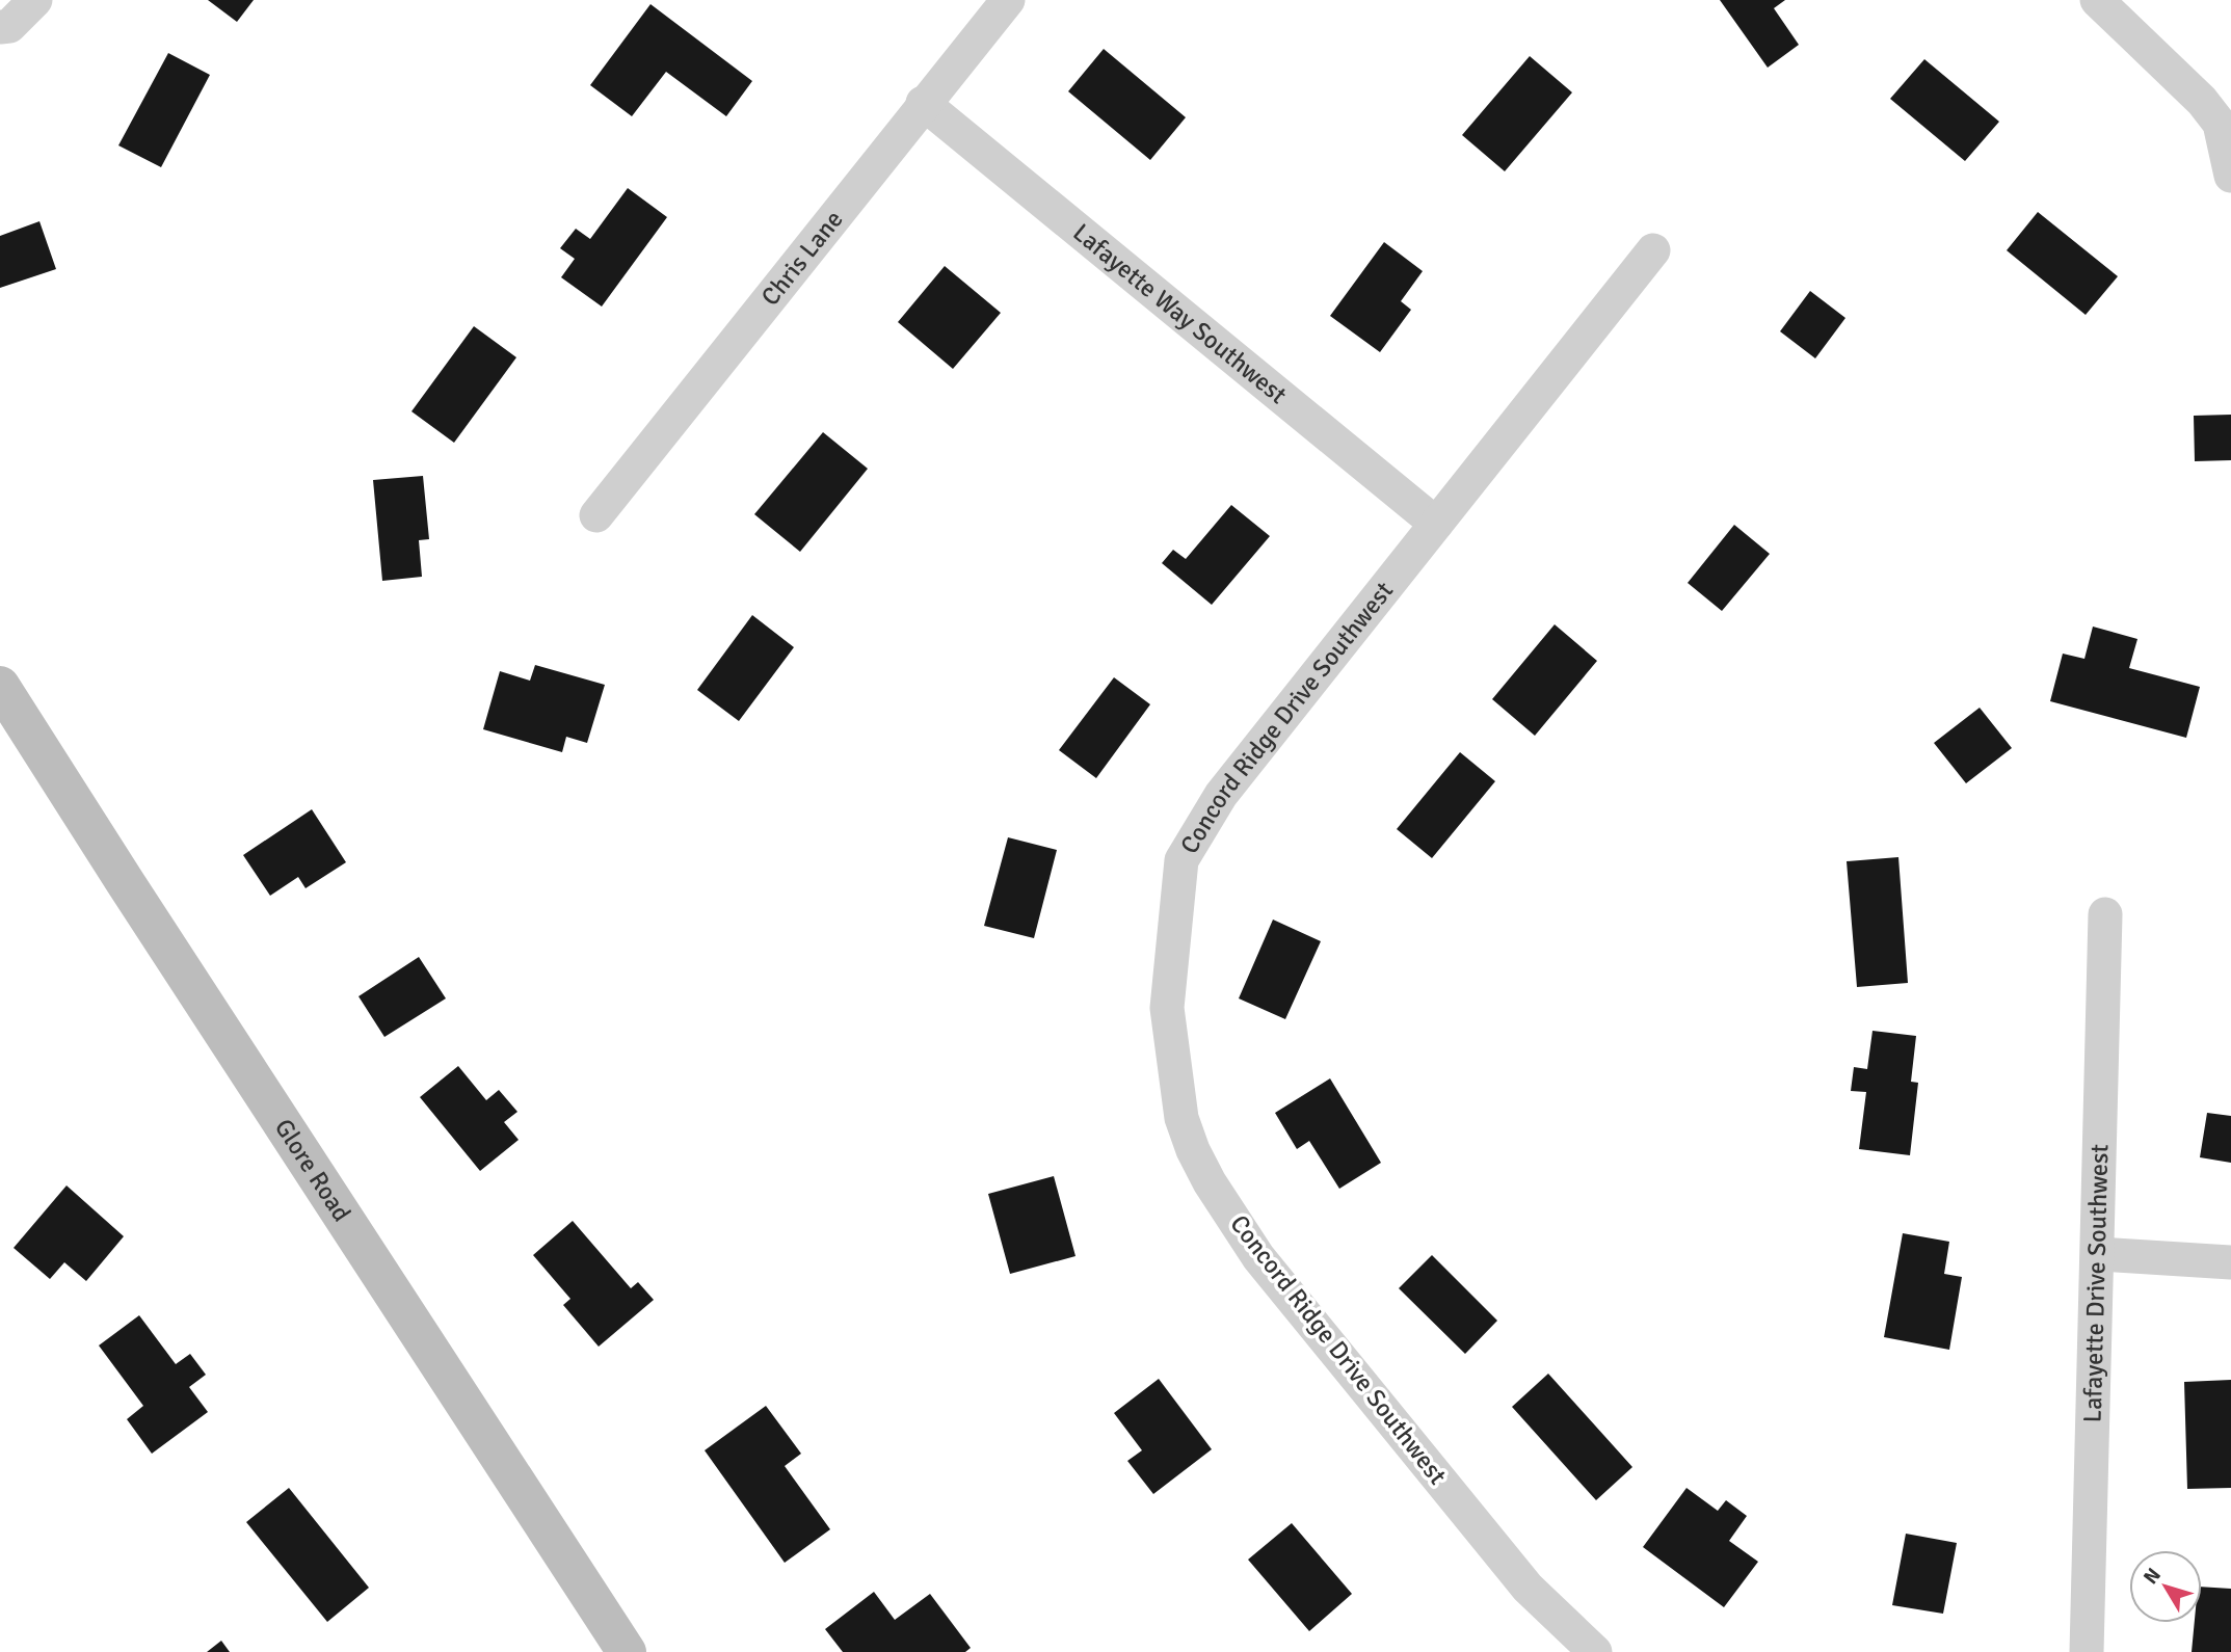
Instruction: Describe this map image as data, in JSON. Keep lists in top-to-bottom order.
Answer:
{
  "streets": {
    "street": [
      "Chris Lane",
      "Lafayette Way Southwest",
      "Concord Ridge Drive Southwest",
      "Glore Road",
      "Lafayette Drive Southwest"
    ]
  },
  "crossings": [
    ["Chris Lane", "Lafayette Way Southwest"],
    ["Lafayette Way Southwest", "Concord Ridge Drive Southwest"]
  ],
  "north": "top left"
}
